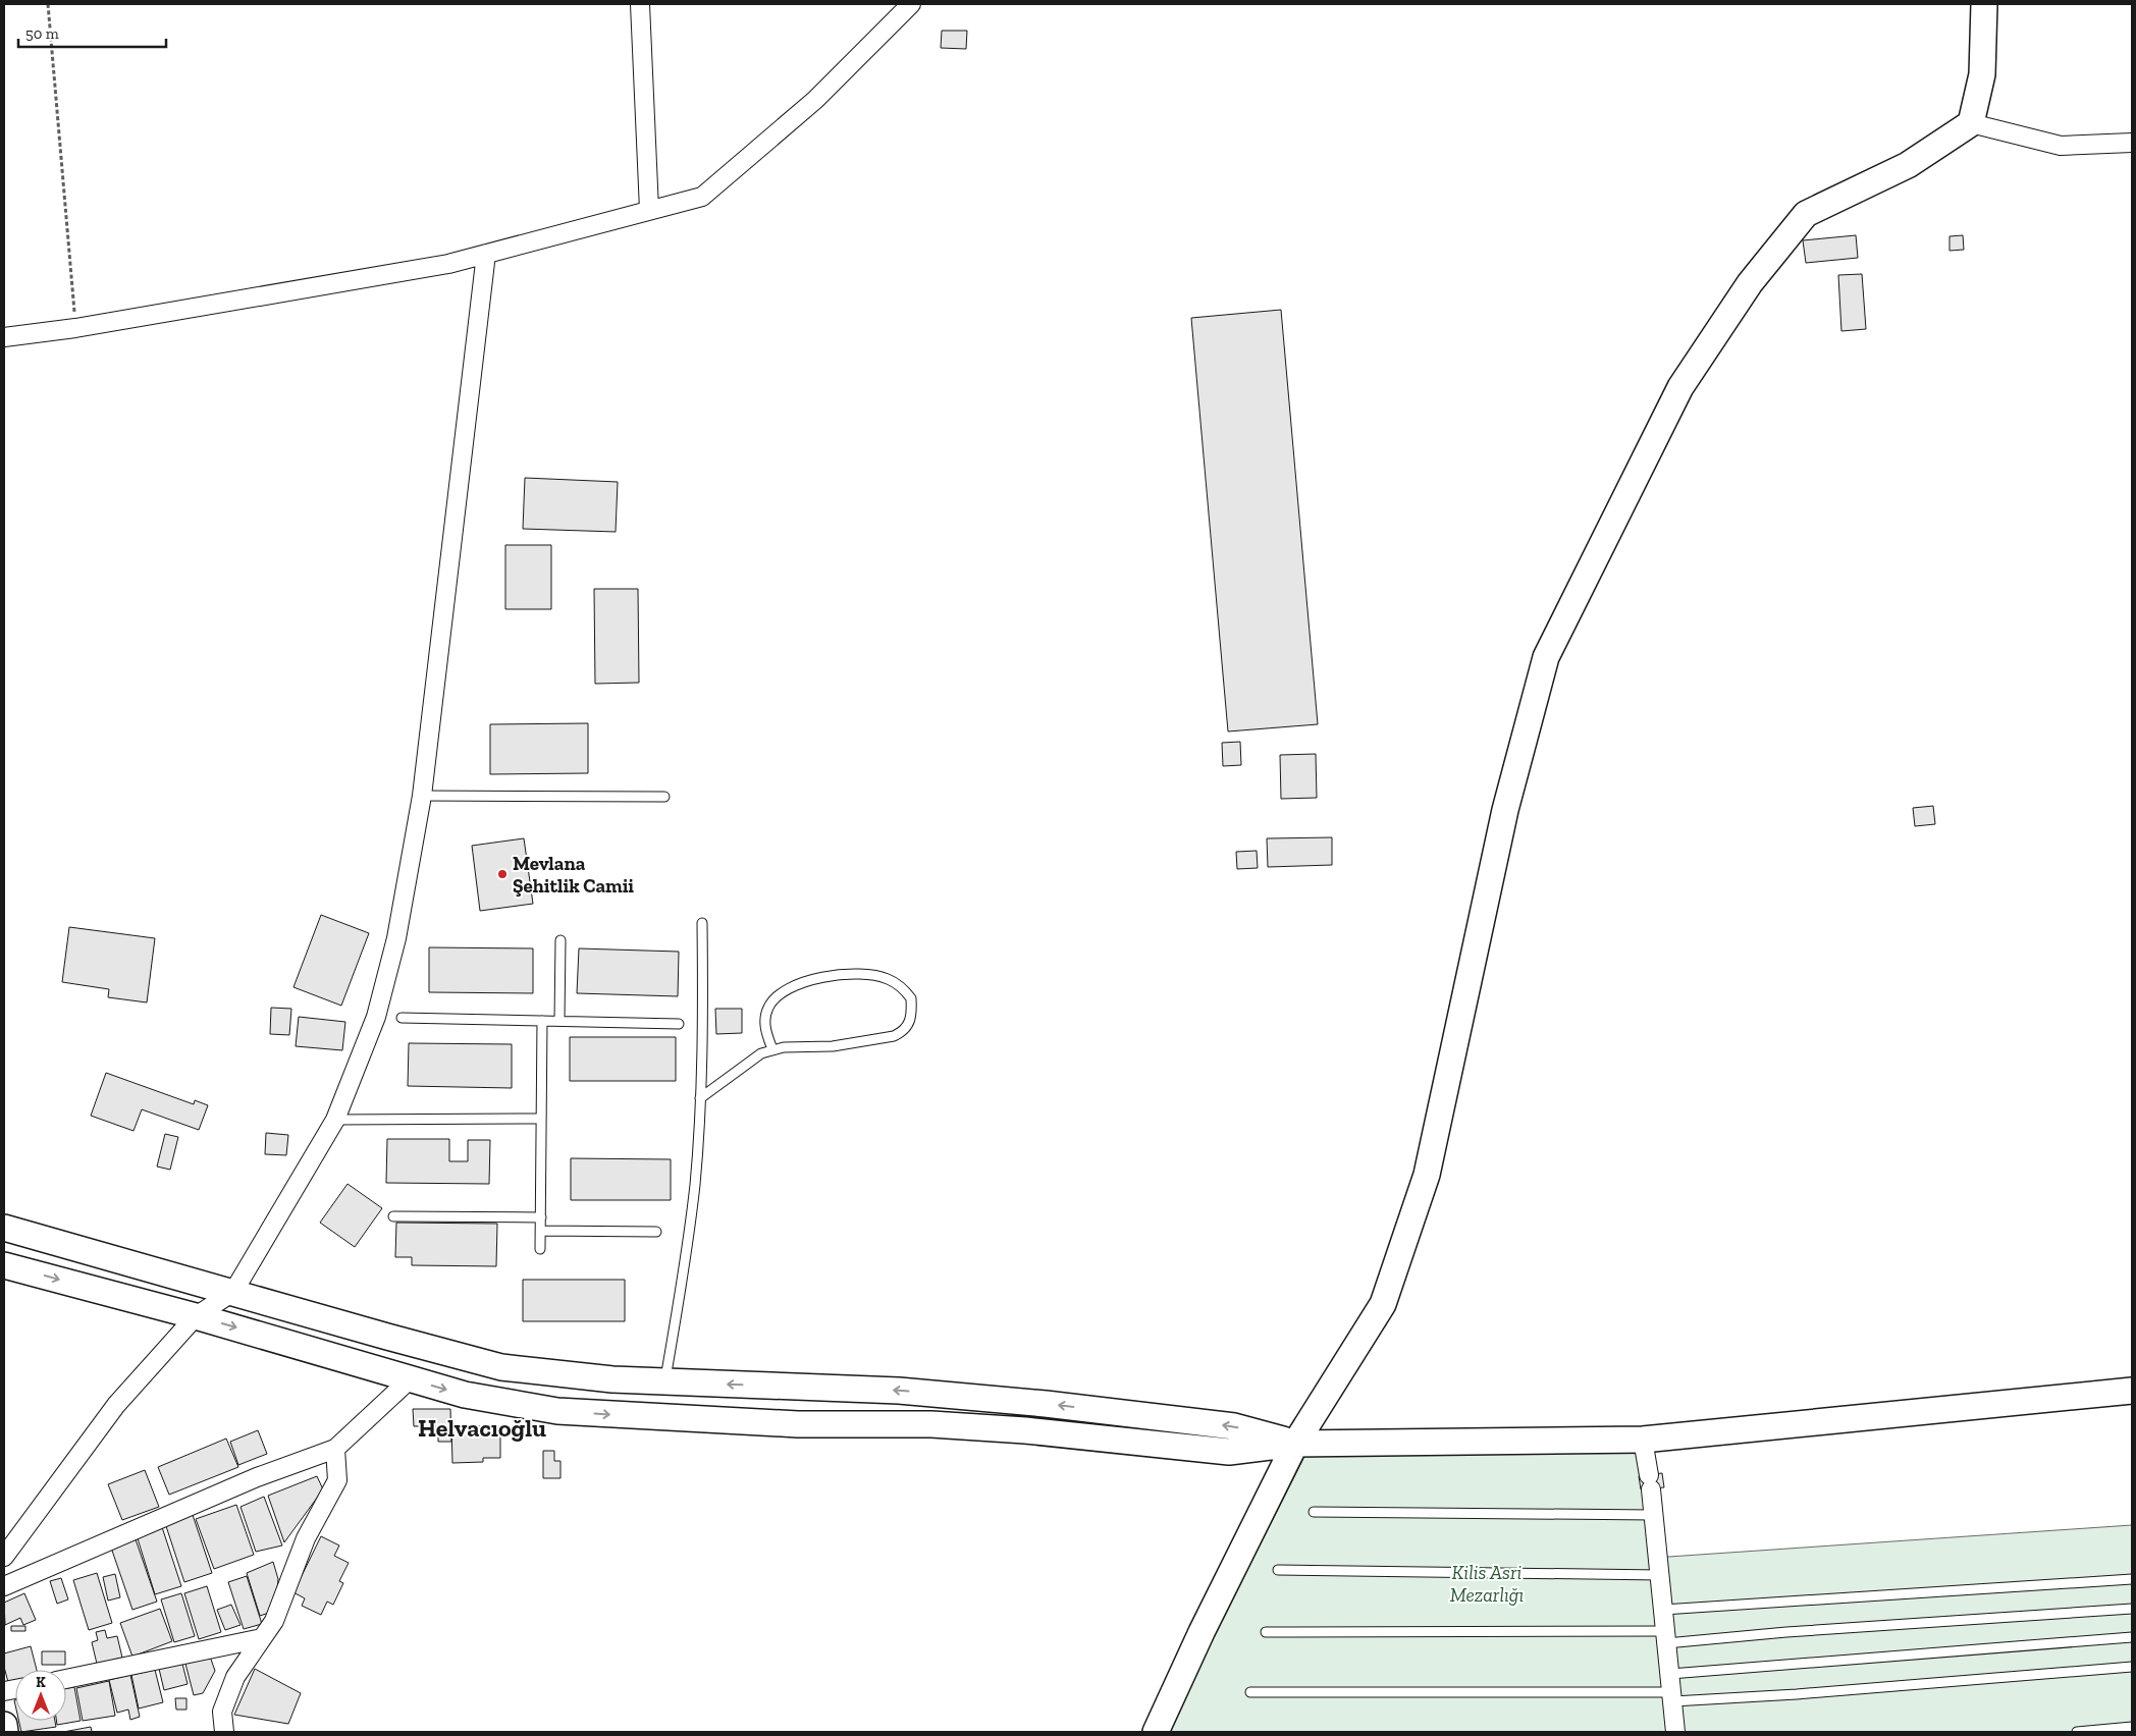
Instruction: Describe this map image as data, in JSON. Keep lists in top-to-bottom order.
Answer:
{
  "districts": ["Helvacıoğlu"],
  "parks": ["Kilis Asri Mezarlığı"],
  "places": ["Mevlana Şehitlik Camii"],
  "scale_bar": "50 m",
  "north": "top"
}
